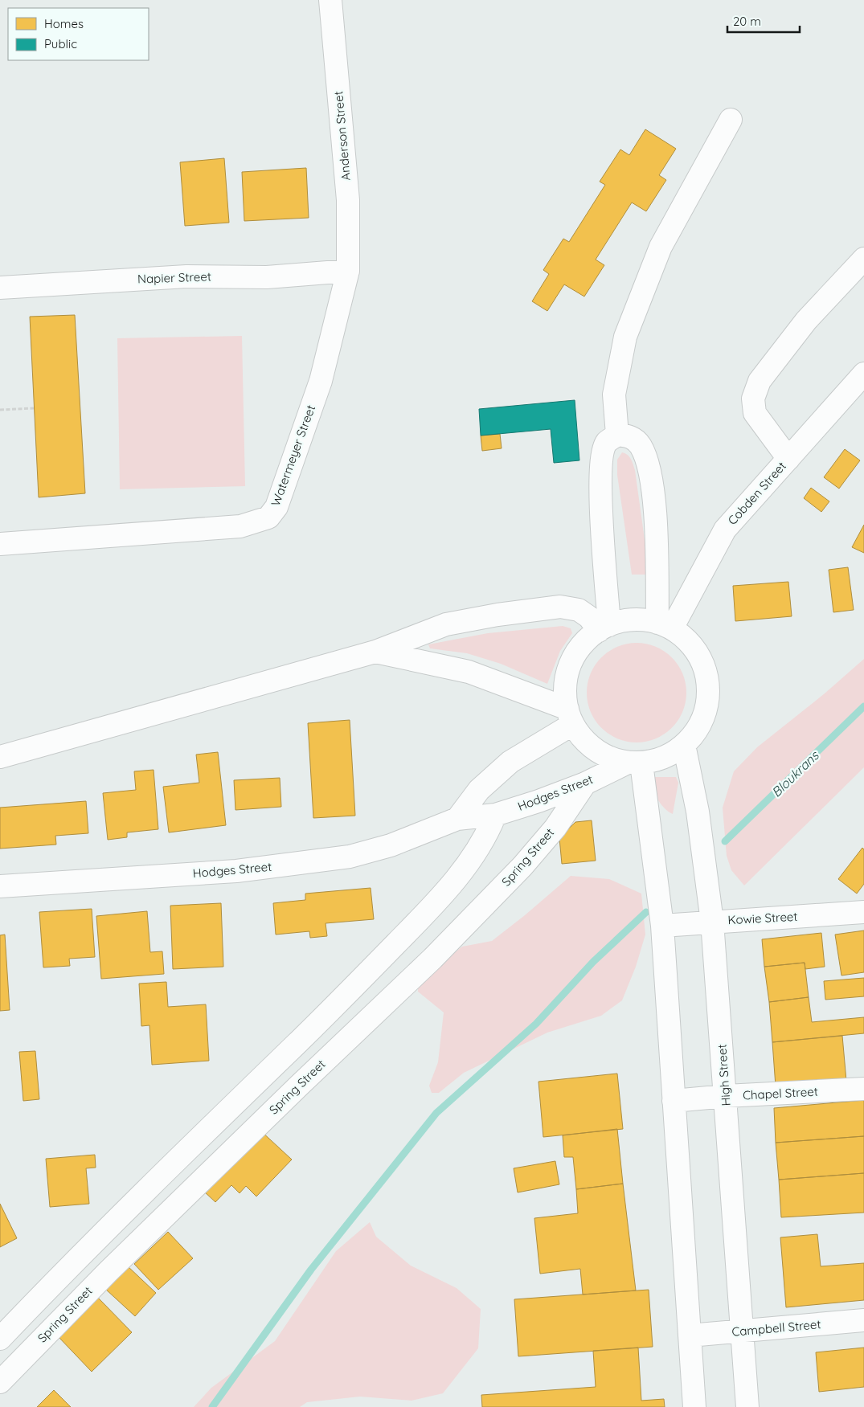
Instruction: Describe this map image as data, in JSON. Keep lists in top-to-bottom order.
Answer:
{
  "streets": {
    "street": [
      "Anderson Street",
      "Napier Street",
      "Watermeyer Street",
      "Cobden Street",
      "Hodges Street",
      "Spring Street",
      "Kowie Street",
      "High Street",
      "Chapel Street",
      "Campbell Street"
    ]
  },
  "crossings": [
    ["Anderson Street", "Napier Street"],
    ["Anderson Street", "Watermeyer Street"],
    ["Napier Street", "Watermeyer Street"],
    ["Cobden Street", "Hodges Street"],
    ["Cobden Street", "High Street"],
    ["Hodges Street", "Spring Street"],
    ["Hodges Street", "High Street"],
    ["Kowie Street", "High Street"],
    ["High Street", "Chapel Street"],
    ["High Street", "Campbell Street"]
  ],
  "water": ["Bloukrans"],
  "legend": ["Homes", "Public"],
  "scale_bar": "20 m"
}
